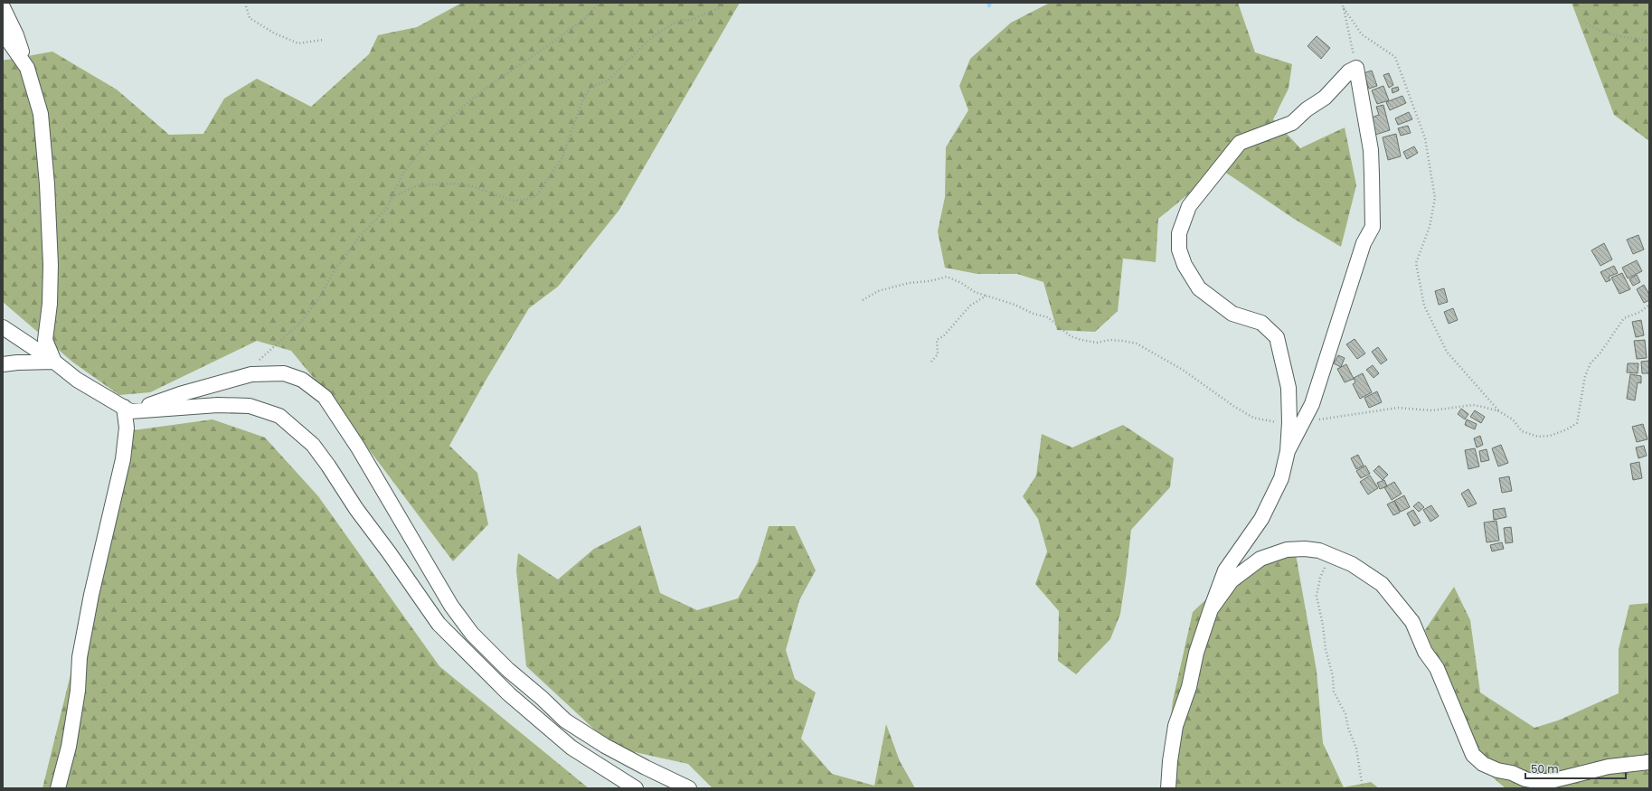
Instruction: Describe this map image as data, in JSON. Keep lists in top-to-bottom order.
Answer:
{
  "scale_bar": "50 m"
}
